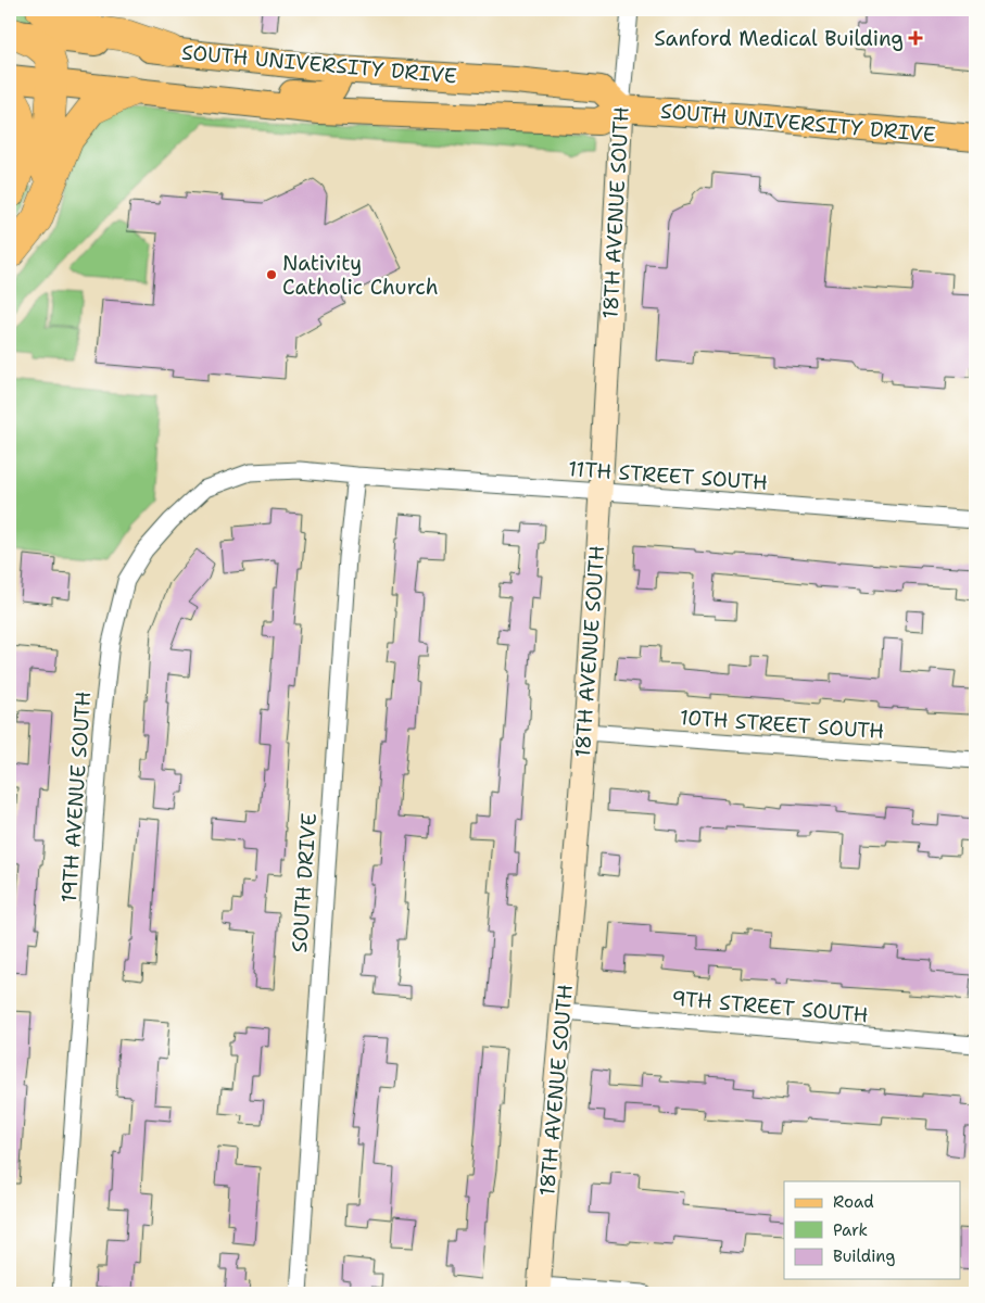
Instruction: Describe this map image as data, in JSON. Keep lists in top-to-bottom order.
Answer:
{
  "streets": {
    "main road": ["SOUTH UNIVERSITY DRIVE"],
    "street": [
      "18TH AVENUE SOUTH",
      "11TH STREET SOUTH",
      "10TH STREET SOUTH",
      "19TH AVENUE SOUTH",
      "SOUTH DRIVE",
      "9TH STREET SOUTH"
    ]
  },
  "crossings": [
    ["SOUTH UNIVERSITY DRIVE", "18TH AVENUE SOUTH"],
    ["18TH AVENUE SOUTH", "11TH STREET SOUTH"],
    ["18TH AVENUE SOUTH", "10TH STREET SOUTH"],
    ["18TH AVENUE SOUTH", "9TH STREET SOUTH"],
    ["11TH STREET SOUTH", "19TH AVENUE SOUTH"],
    ["11TH STREET SOUTH", "SOUTH DRIVE"],
    ["19TH AVENUE SOUTH", "SOUTH DRIVE"]
  ],
  "places": {
    "health": ["Sanford Medical Building"],
    "other": ["Nativity Catholic Church"]
  },
  "legend": ["Road", "Park", "Building"]
}
